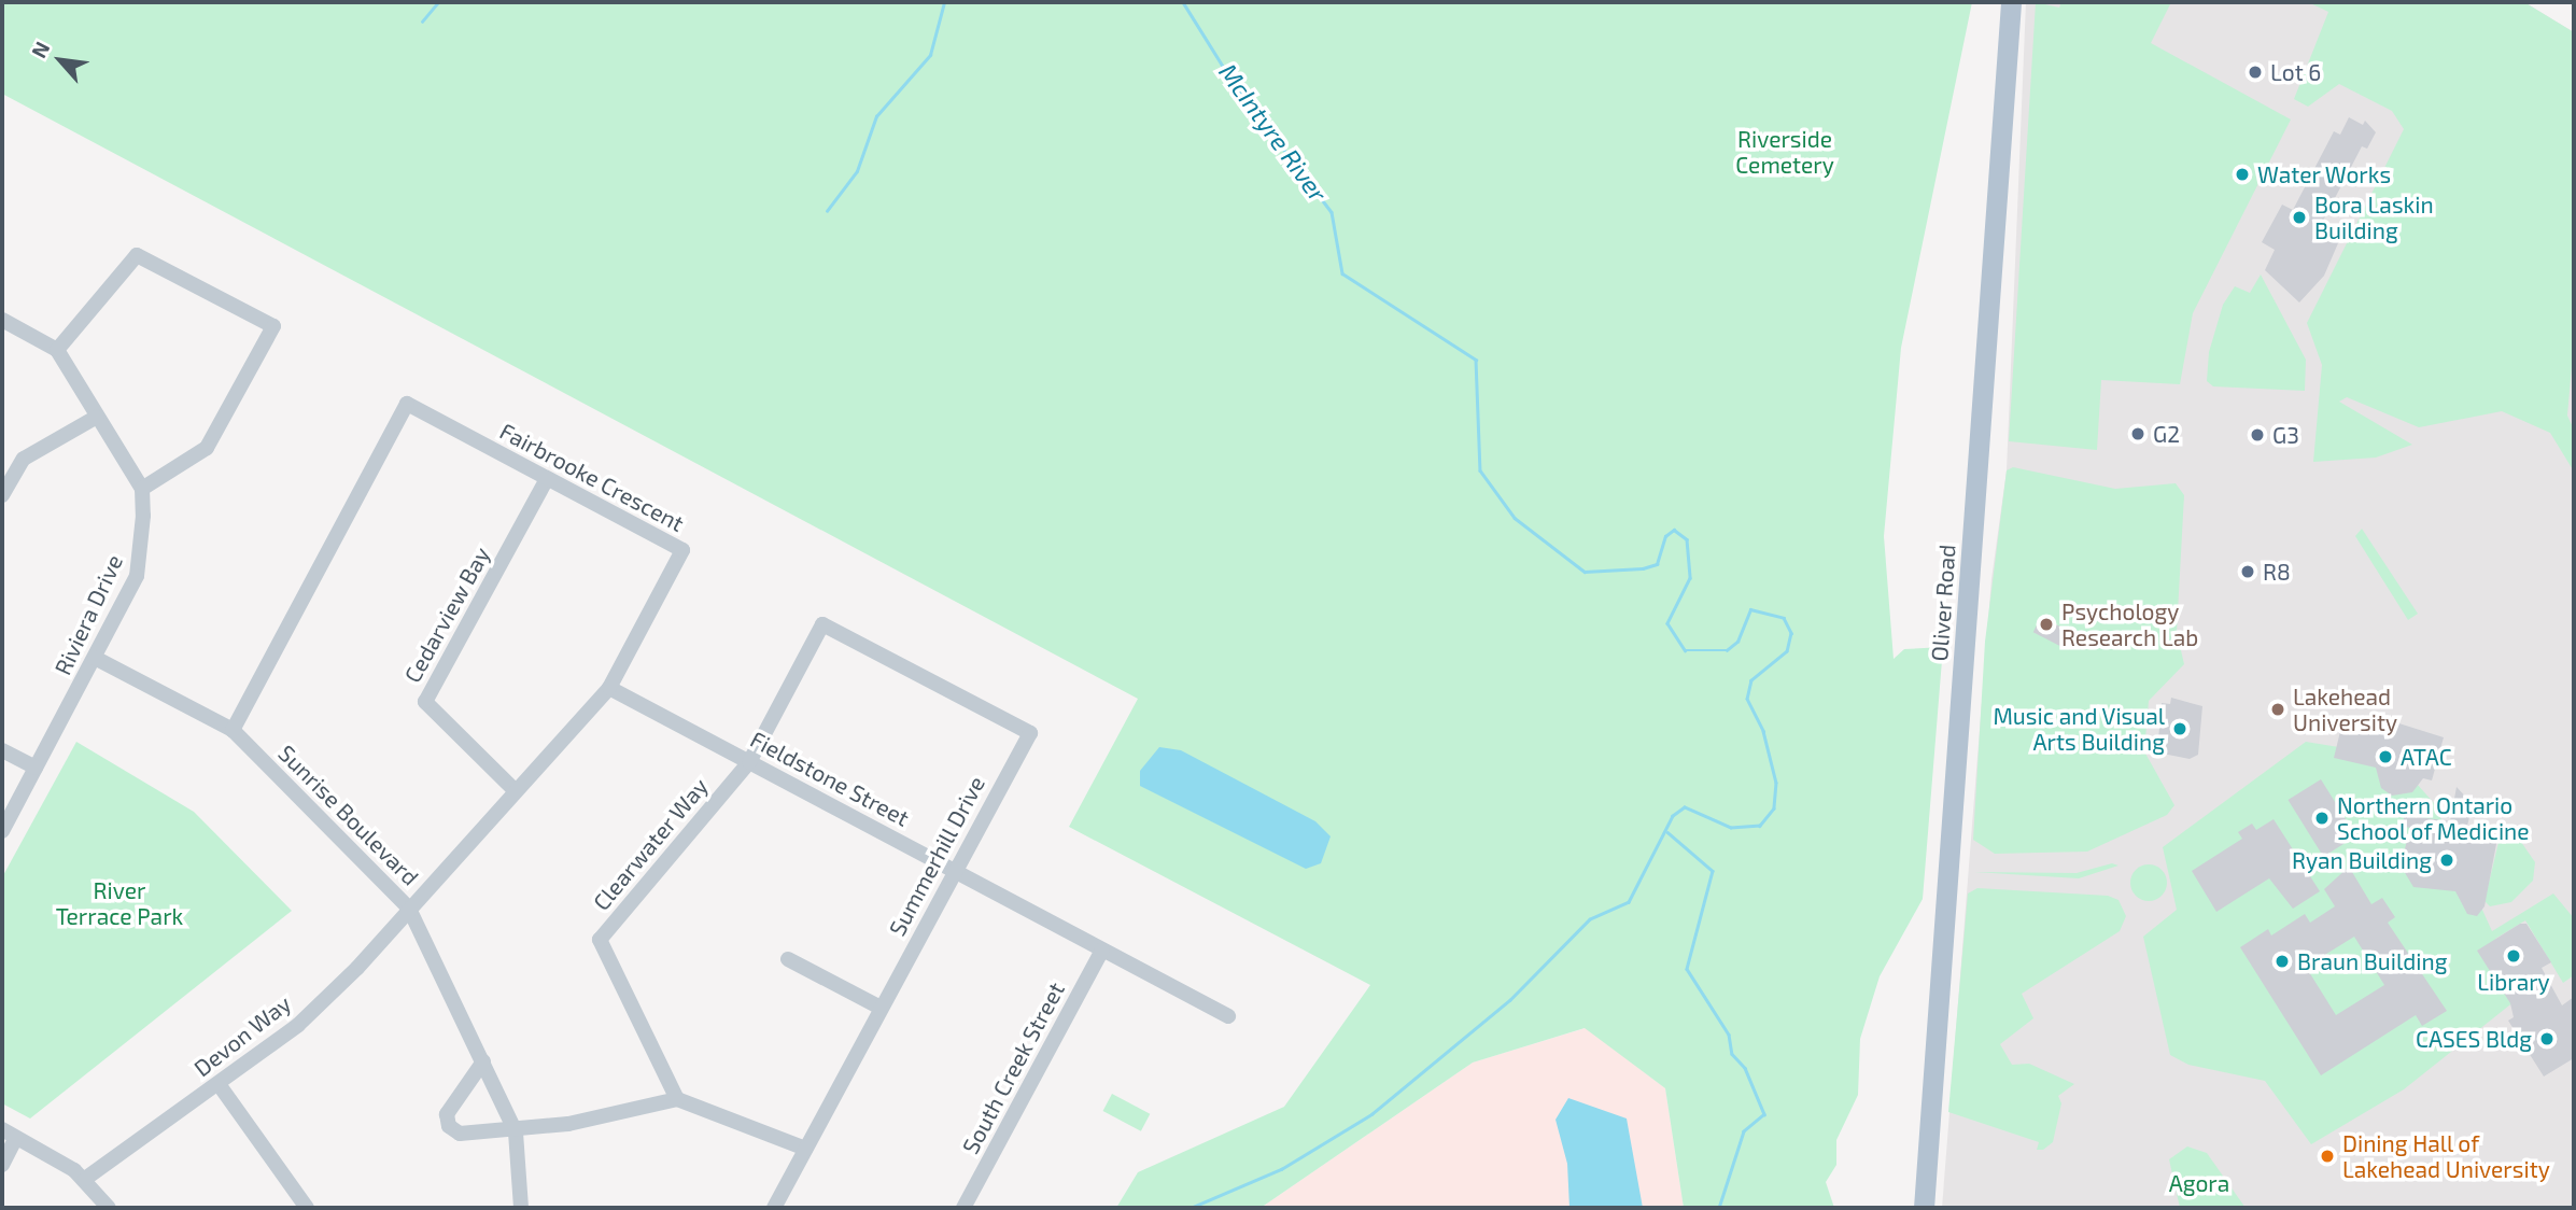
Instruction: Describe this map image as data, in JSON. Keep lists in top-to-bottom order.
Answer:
{
  "streets": {
    "main road": ["Oliver Road"],
    "street": [
      "Fairbrooke Crescent",
      "Riviera Drive",
      "Cedarview Bay",
      "Fieldstone Street",
      "Sunrise Boulevard",
      "Clearwater Way",
      "Summerhill Drive",
      "Devon Way",
      "South Creek Street"
    ]
  },
  "crossings": [
    ["Fairbrooke Crescent", "Cedarview Bay"],
    ["Fairbrooke Crescent", "Fieldstone Street"],
    ["Fairbrooke Crescent", "Sunrise Boulevard"],
    ["Fairbrooke Crescent", "Devon Way"],
    ["Riviera Drive", "Sunrise Boulevard"],
    ["Fieldstone Street", "Clearwater Way"],
    ["Fieldstone Street", "Summerhill Drive"],
    ["Fieldstone Street", "South Creek Street"],
    ["Sunrise Boulevard", "Devon Way"],
    ["Clearwater Way", "Summerhill Drive"]
  ],
  "water": ["McIntyre River"],
  "parks": ["Riverside Cemetery", "River Terrace Park", "Agora"],
  "places": [
    "Lot 6",
    "Water Works",
    "Bora Laskin Building",
    "G2",
    "G3",
    "R8",
    "Psychology Research Lab",
    "Lakehead University",
    "Music and Visual Arts Building",
    "ATAC",
    "Northern Ontario School of Medicine",
    "Ryan Building",
    "Library",
    "Braun Building",
    "CASES Bldg",
    "Dining Hall of Lakehead University"
  ],
  "north": "top left"
}
